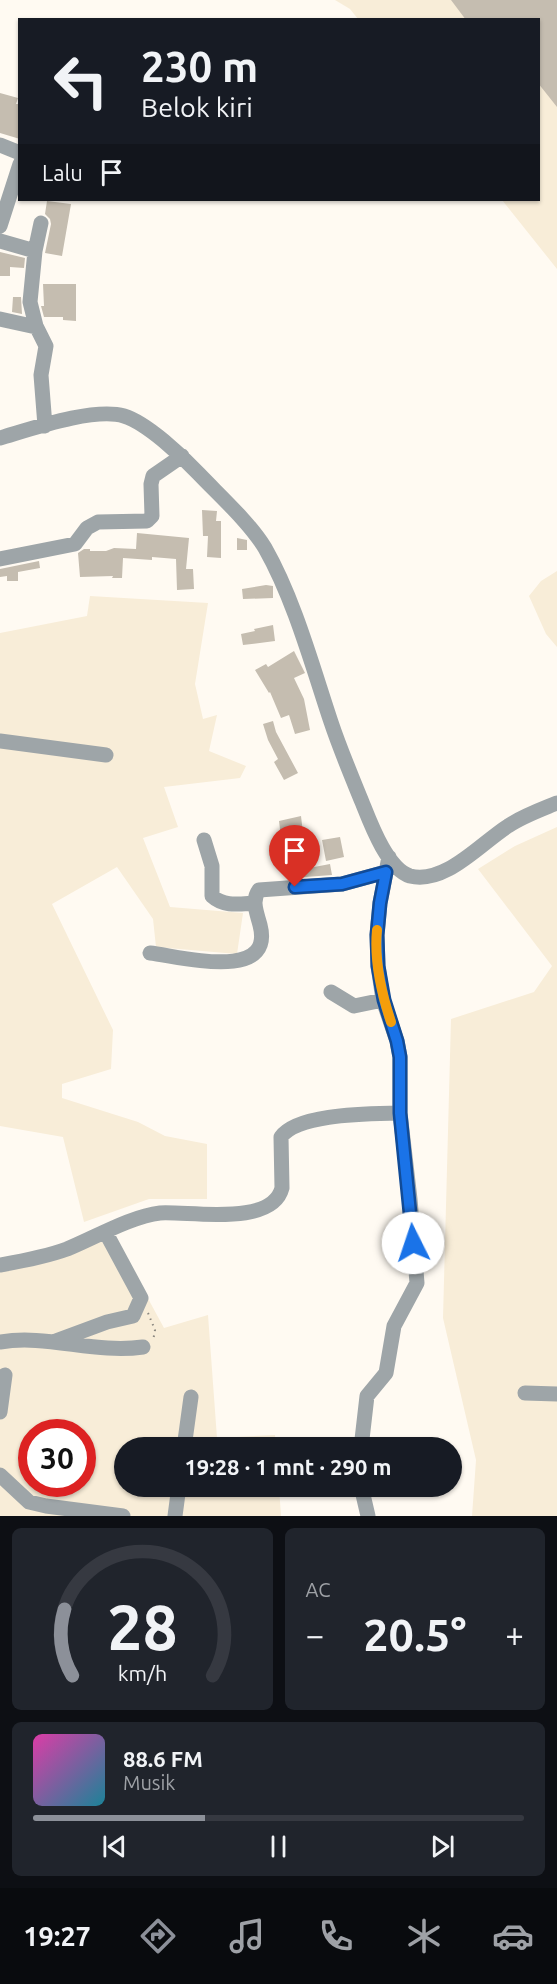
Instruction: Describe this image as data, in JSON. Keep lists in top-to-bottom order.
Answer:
{
  "page": {
    "turn": ["230 m", "Belok kiri"],
    "then": "Lalu",
    "limit": "30",
    "trip": "19:28 · 1 mnt · 290 m",
    "tile": "AC",
    "heat": ["−", "20.5°", "+"],
    "song": ["88.6 FM", "Musik"],
    "tabs": "19:27",
    "gauge": ["28", "km/h"]
  }
}
